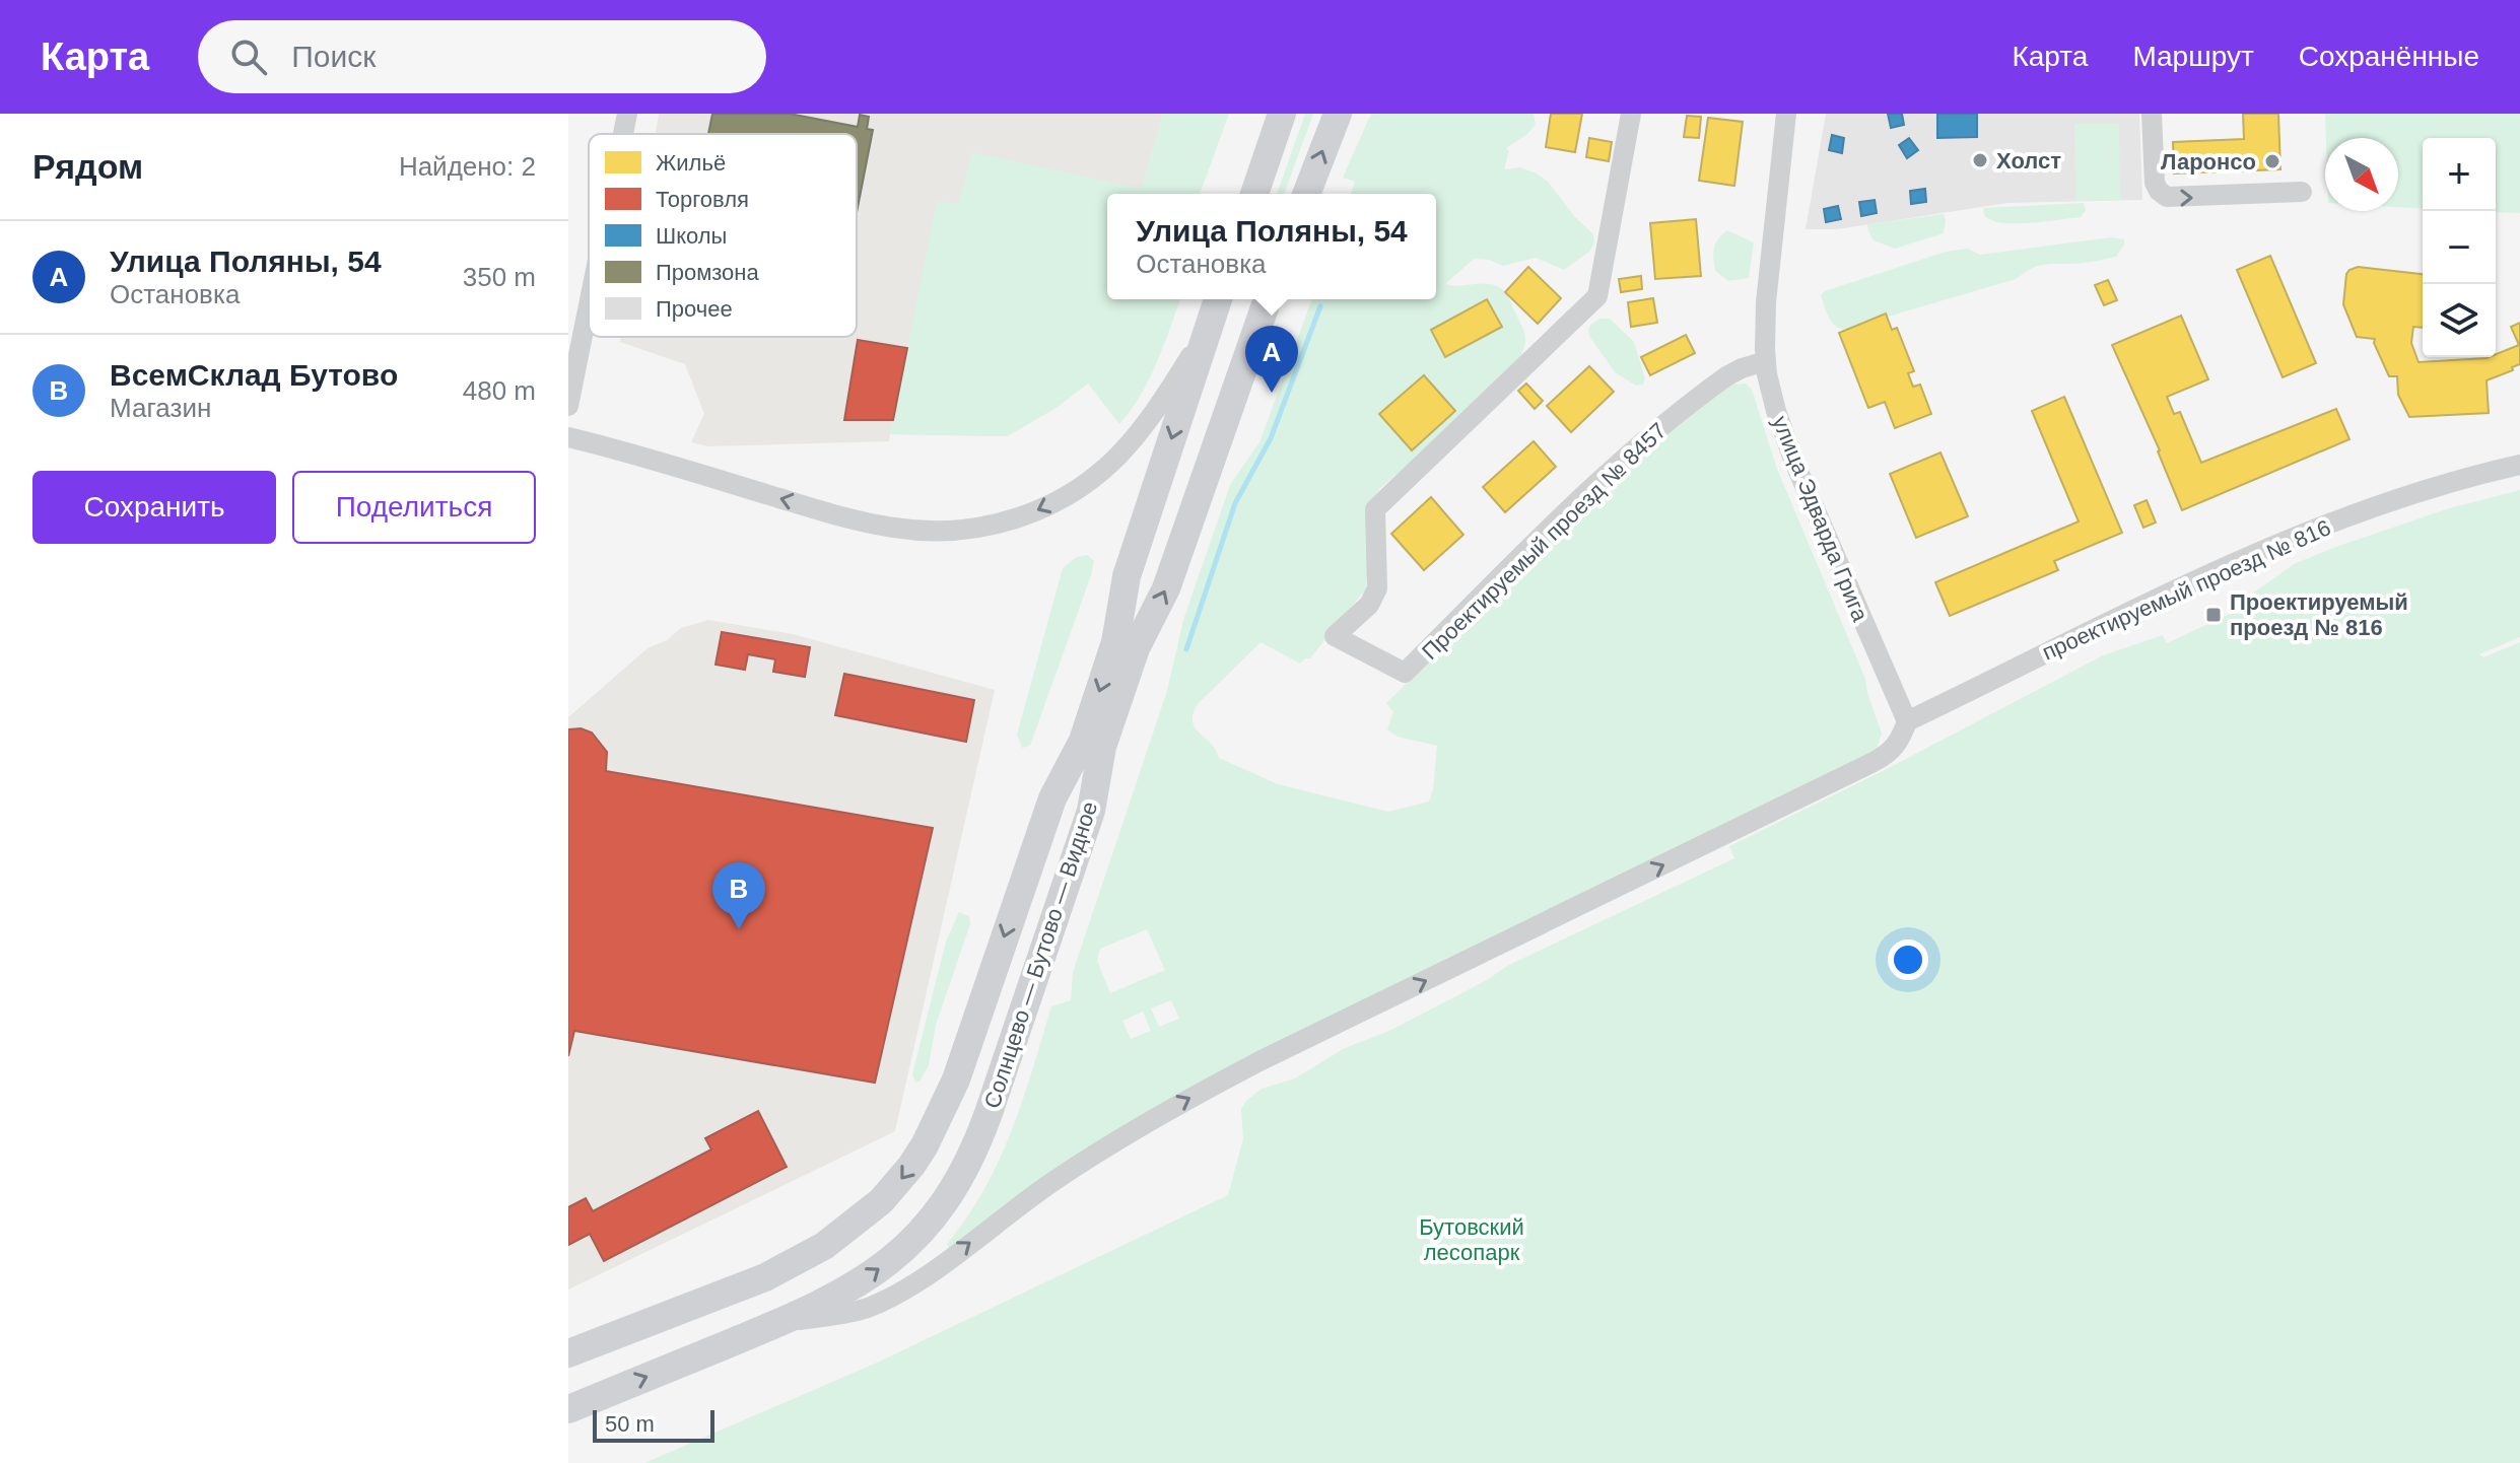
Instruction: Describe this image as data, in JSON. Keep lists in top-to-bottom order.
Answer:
{
  "streets": {
    "main road": ["Солнцево — Бутово — Видное"],
    "street": ["улица Эдварда Грига", "Проектируемый проезд № 8457", "проектируемый проезд № 816"]
  },
  "crossings": [
    ["улица Эдварда Грига", "Проектируемый проезд № 8457"],
    ["улица Эдварда Грига", "проектируемый проезд № 816"]
  ],
  "parks": ["Бутовский лесопарк"],
  "places": {
    "other": ["Холст", "Ларонсо"],
    "transit": ["Проектируемый проезд № 816"]
  },
  "legend": [
    "Жильё",
    "Торговля",
    "Школы",
    "Промзона",
    "Прочее"
  ],
  "scale_bar": "50 m",
  "north": "bottom right",
  "page": {
    "header": "Карта",
    "search": "Поиск",
    "nav": ["Карта", "Маршрут", "Сохранённые"],
    "heading": ["Рядом", "Найдено: 2"],
    "map_buttons": ["+", "−"],
    "popup": ["Улица Поляны, 54", "Остановка"],
    "list": [
      {
        "mark": "A",
        "name": "Улица Поляны, 54",
        "note": "Остановка",
        "value": "350 m"
      },
      {
        "mark": "B",
        "name": "ВсемСклад Бутово",
        "note": "Магазин",
        "value": "480 m"
      }
    ],
    "pins": ["A", "B"],
    "buttons": ["Сохранить", "Поделиться"],
    "scale": "50 m"
  }
}
